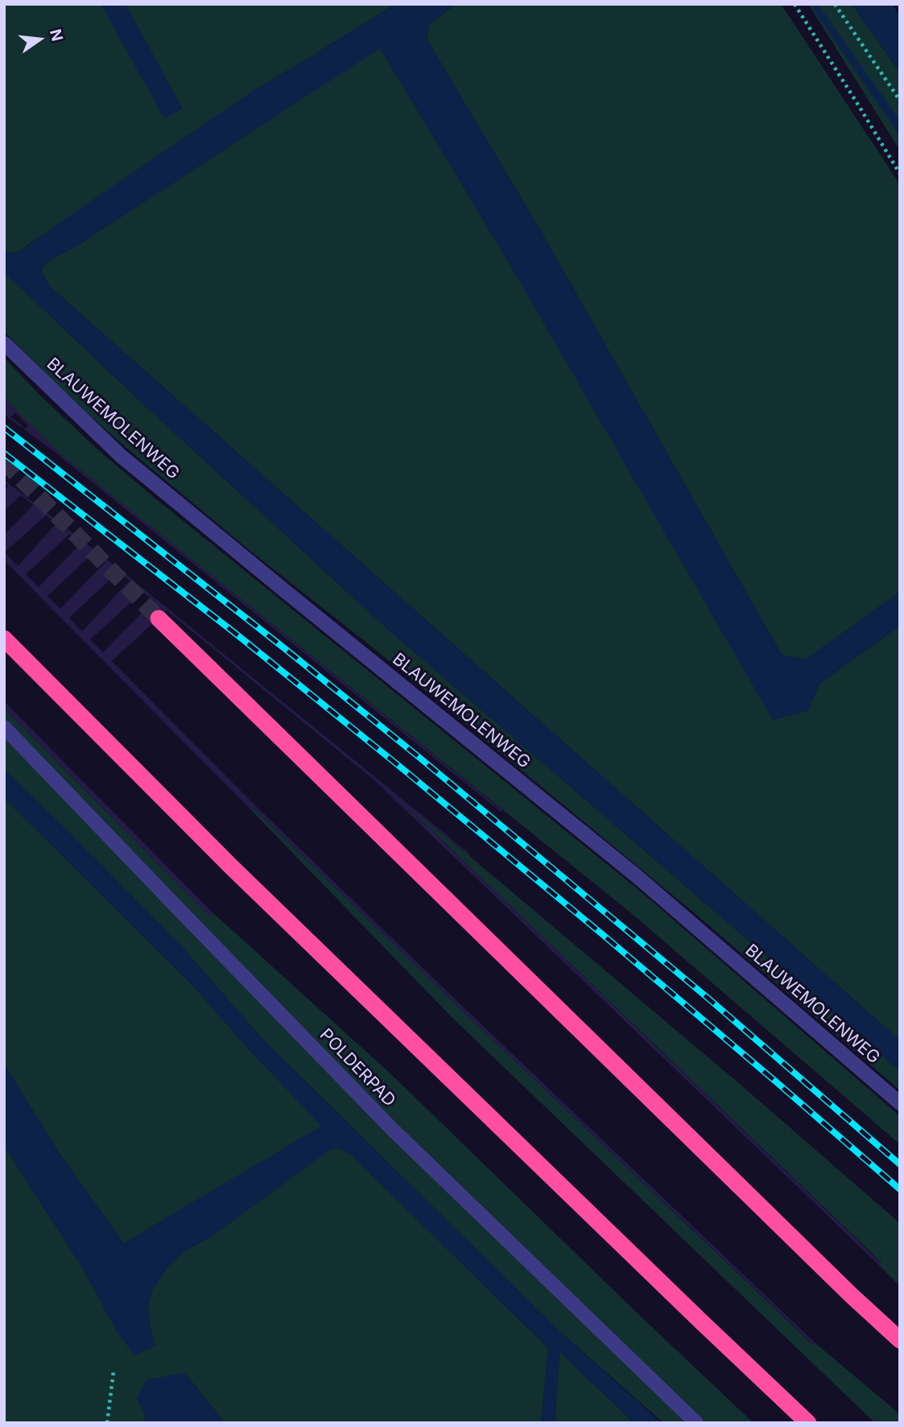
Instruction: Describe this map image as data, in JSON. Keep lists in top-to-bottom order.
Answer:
{
  "streets": {
    "street": ["BLAUWEMOLENWEG", "POLDERPAD"]
  },
  "north": "right"
}
